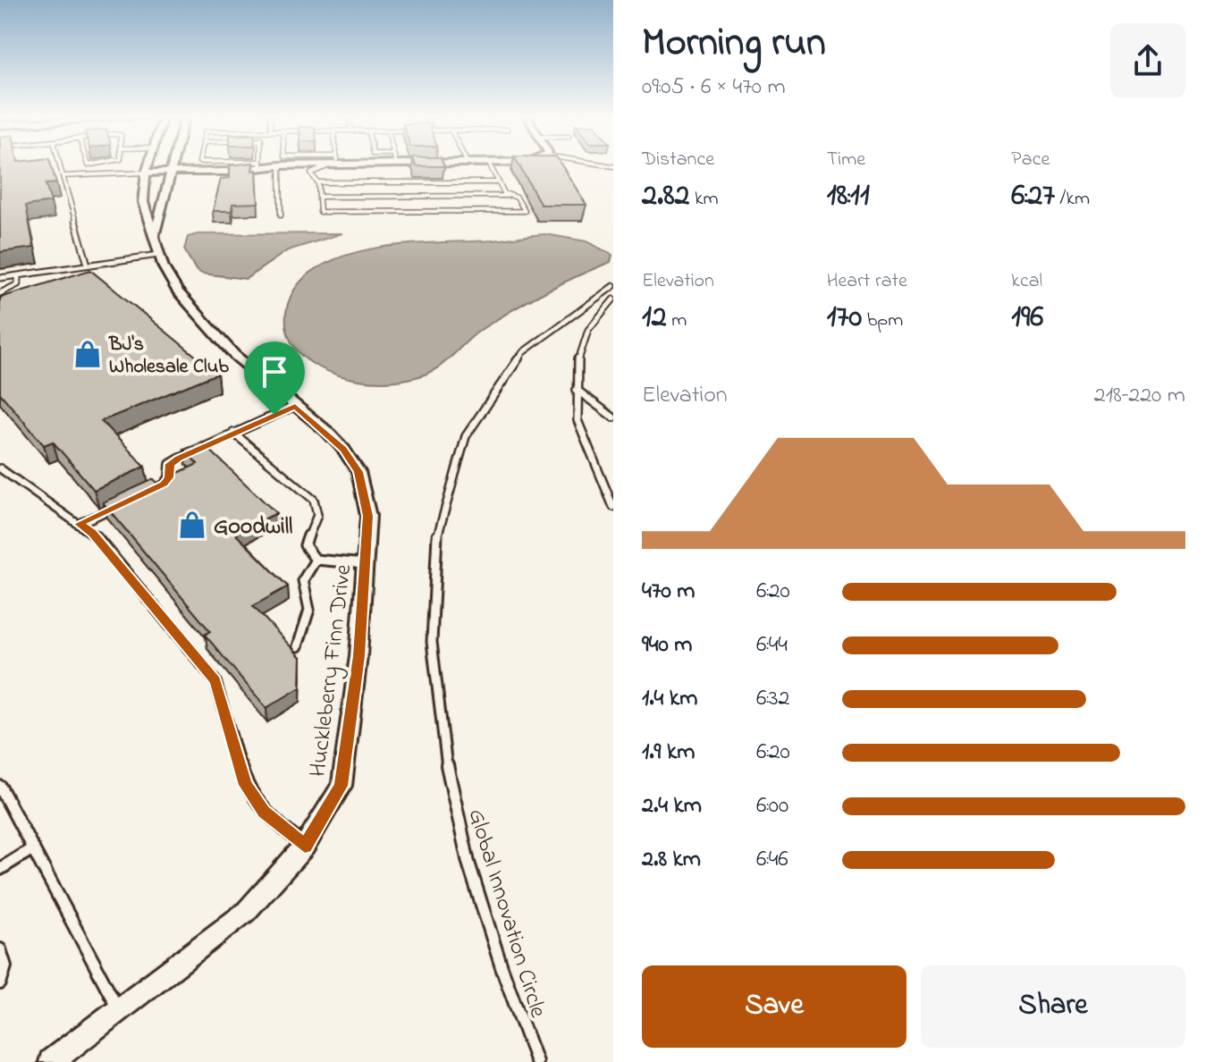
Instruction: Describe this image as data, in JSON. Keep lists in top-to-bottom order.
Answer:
{
  "streets": {
    "street": ["Huckleberry Finn Drive"],
    "lane": ["Global Innovation Circle"]
  },
  "places": {
    "shop": ["BJ's Wholesale Club", "Goodwill"]
  },
  "page": {
    "heading": ["Morning run", "09:05 · 6 × 470 m"],
    "stats": [
      ["Distance", "2.82 km"],
      ["Time", "18:11"],
      ["Pace", "6:27 /km"],
      ["Elevation", "12 m"],
      ["Heart rate", "170 bpm"],
      ["kcal", "196"]
    ],
    "chart": ["Elevation", "218–220 m"],
    "list": [
      {
        "name": "470 m",
        "note": "6:20"
      },
      {
        "name": "940 m",
        "note": "6:44"
      },
      {
        "name": "1.4 km",
        "note": "6:32"
      },
      {
        "name": "1.9 km",
        "note": "6:20"
      },
      {
        "name": "2.4 km",
        "note": "6:00"
      },
      {
        "name": "2.8 km",
        "note": "6:46"
      }
    ],
    "buttons": ["Save", "Share"]
  }
}
